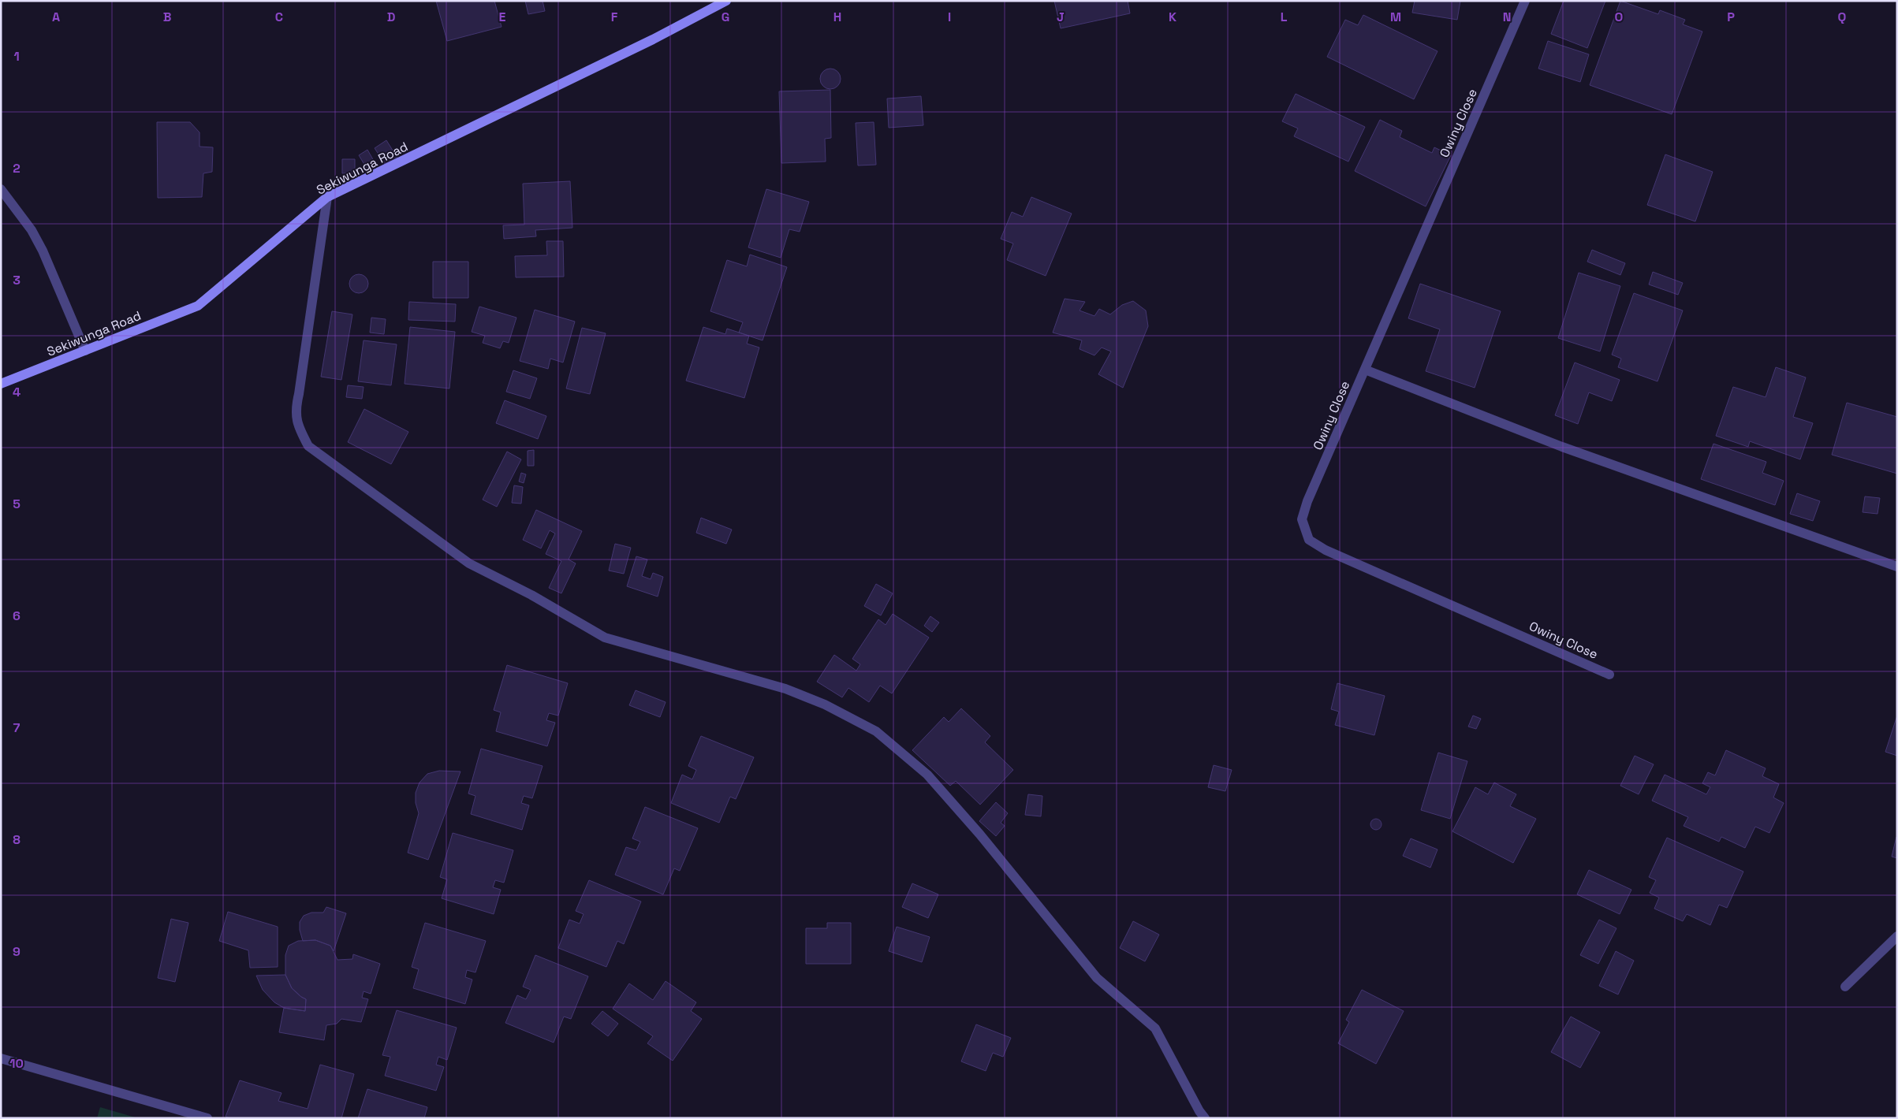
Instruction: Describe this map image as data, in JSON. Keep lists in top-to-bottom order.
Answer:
{
  "streets": {
    "main road": ["Sekiwunga Road"],
    "street": ["Owiny Close"]
  },
  "grid": {
    "columns": [
      "A",
      "B",
      "C",
      "D",
      "E",
      "F",
      "G",
      "H",
      "I",
      "J",
      "K",
      "L",
      "M",
      "N",
      "O",
      "P",
      "Q"
    ],
    "rows": [
      "1",
      "2",
      "3",
      "4",
      "5",
      "6",
      "7",
      "8",
      "9",
      "10"
    ]
  }
}
